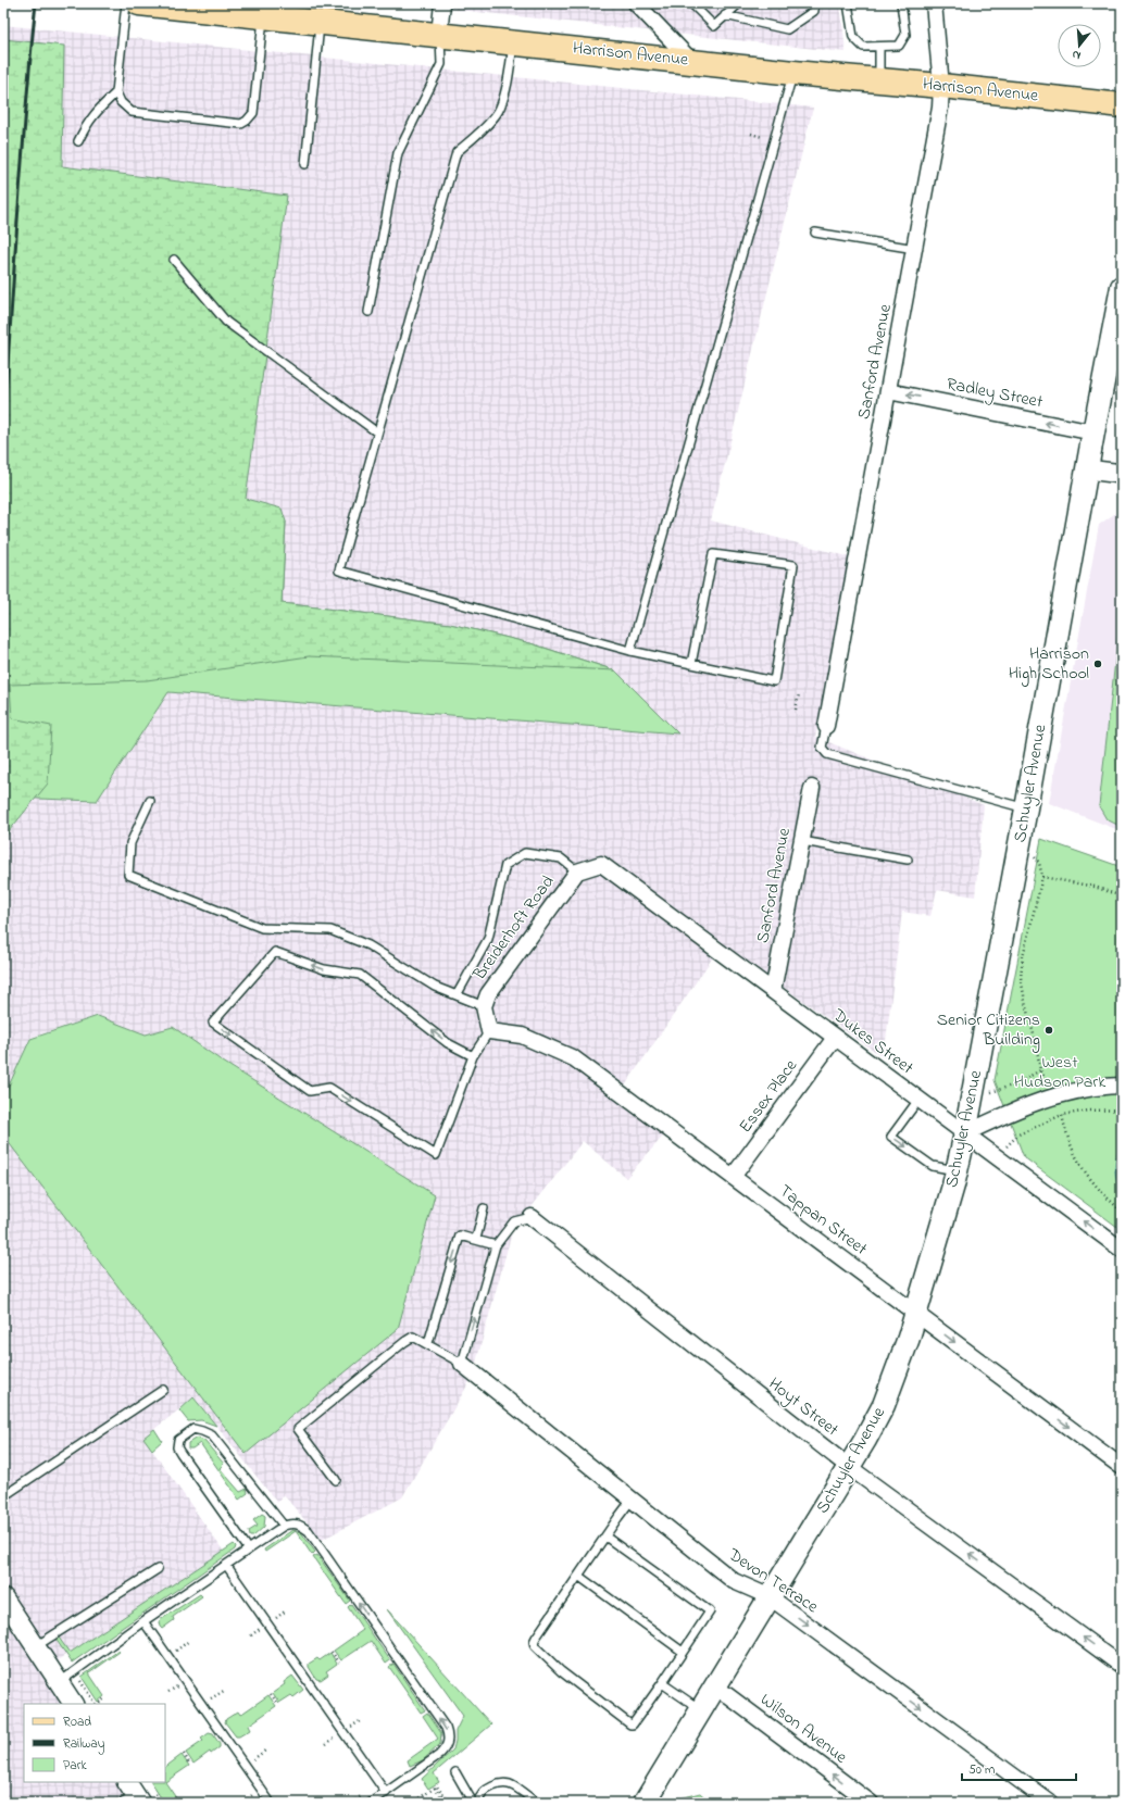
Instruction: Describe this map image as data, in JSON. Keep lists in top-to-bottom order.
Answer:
{
  "streets": {
    "main road": ["Harrison Avenue", "Schuyler Avenue"],
    "street": [
      "Sanford Avenue",
      "Radley Street",
      "Breiderhoft Road",
      "Dukes Street",
      "Essex Place",
      "Tappan Street",
      "Hoyt Street",
      "Devon Terrace",
      "Wilson Avenue"
    ]
  },
  "crossings": [
    ["Harrison Avenue", "Sanford Avenue"],
    ["Sanford Avenue", "Radley Street"],
    ["Sanford Avenue", "Dukes Street"],
    ["Radley Street", "Schuyler Avenue"],
    ["Schuyler Avenue", "Dukes Street"],
    ["Schuyler Avenue", "Tappan Street"],
    ["Schuyler Avenue", "Hoyt Street"],
    ["Schuyler Avenue", "Devon Terrace"],
    ["Schuyler Avenue", "Wilson Avenue"],
    ["Breiderhoft Road", "Dukes Street"],
    ["Breiderhoft Road", "Tappan Street"],
    ["Dukes Street", "Essex Place"],
    ["Essex Place", "Tappan Street"]
  ],
  "one_way": [
    "Radley Street",
    "Hoyt Street",
    "Devon Terrace",
    "Wilson Avenue"
  ],
  "parks": ["West Hudson Park"],
  "places": ["Harrison High School", "Senior Citizens Building"],
  "legend": ["Road", "Railway", "Park"],
  "scale_bar": "50 m",
  "north": "bottom"
}
